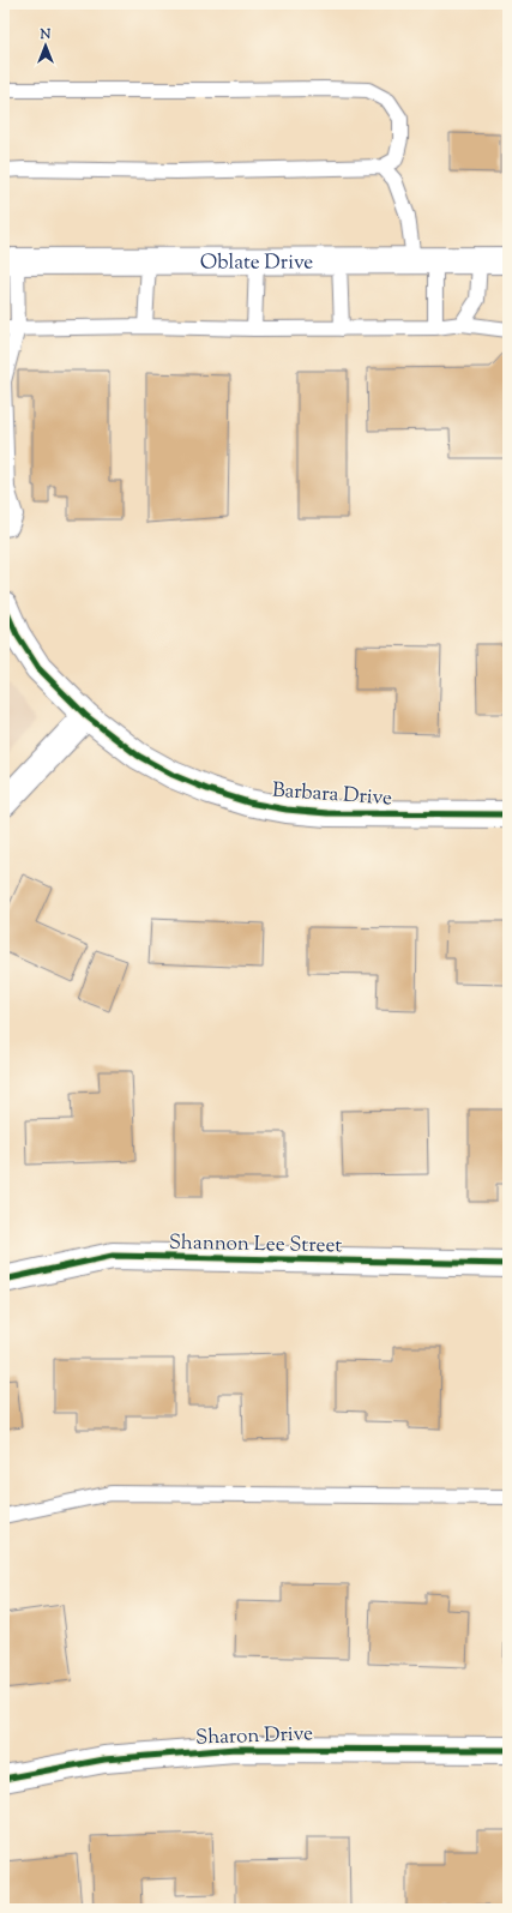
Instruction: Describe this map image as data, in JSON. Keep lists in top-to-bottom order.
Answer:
{
  "streets": {
    "street": [
      "Oblate Drive",
      "Barbara Drive",
      "Shannon Lee Street",
      "Sharon Drive"
    ]
  },
  "north": "top"
}
